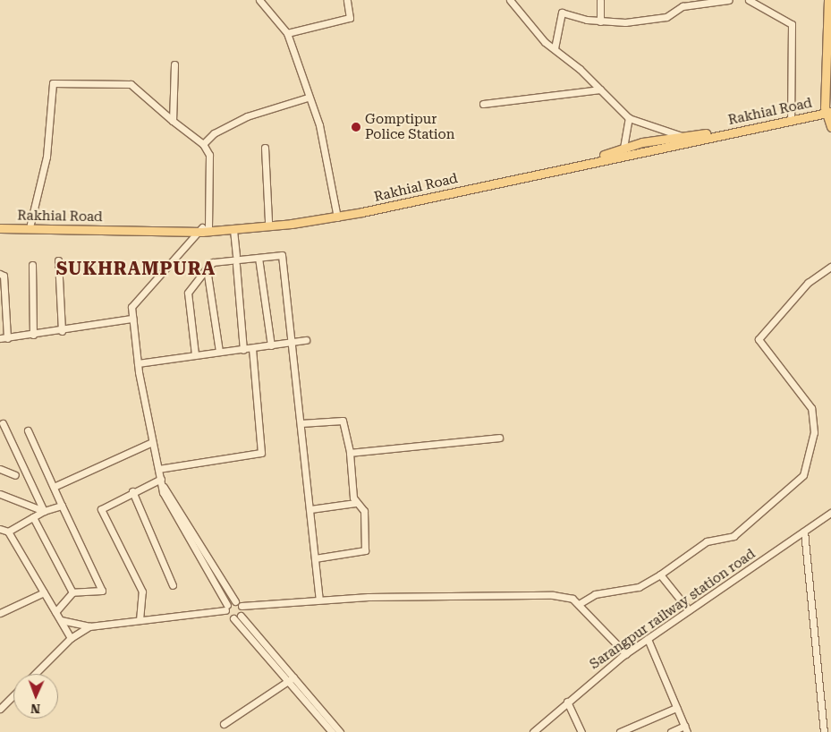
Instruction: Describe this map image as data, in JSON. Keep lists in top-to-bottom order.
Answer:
{
  "streets": {
    "main road": ["Rakhial Road"],
    "street": ["Sarangpur railway station road"]
  },
  "districts": ["SUKHRAMPURA"],
  "places": ["Gomptipur Police Station"],
  "north": "bottom"
}
